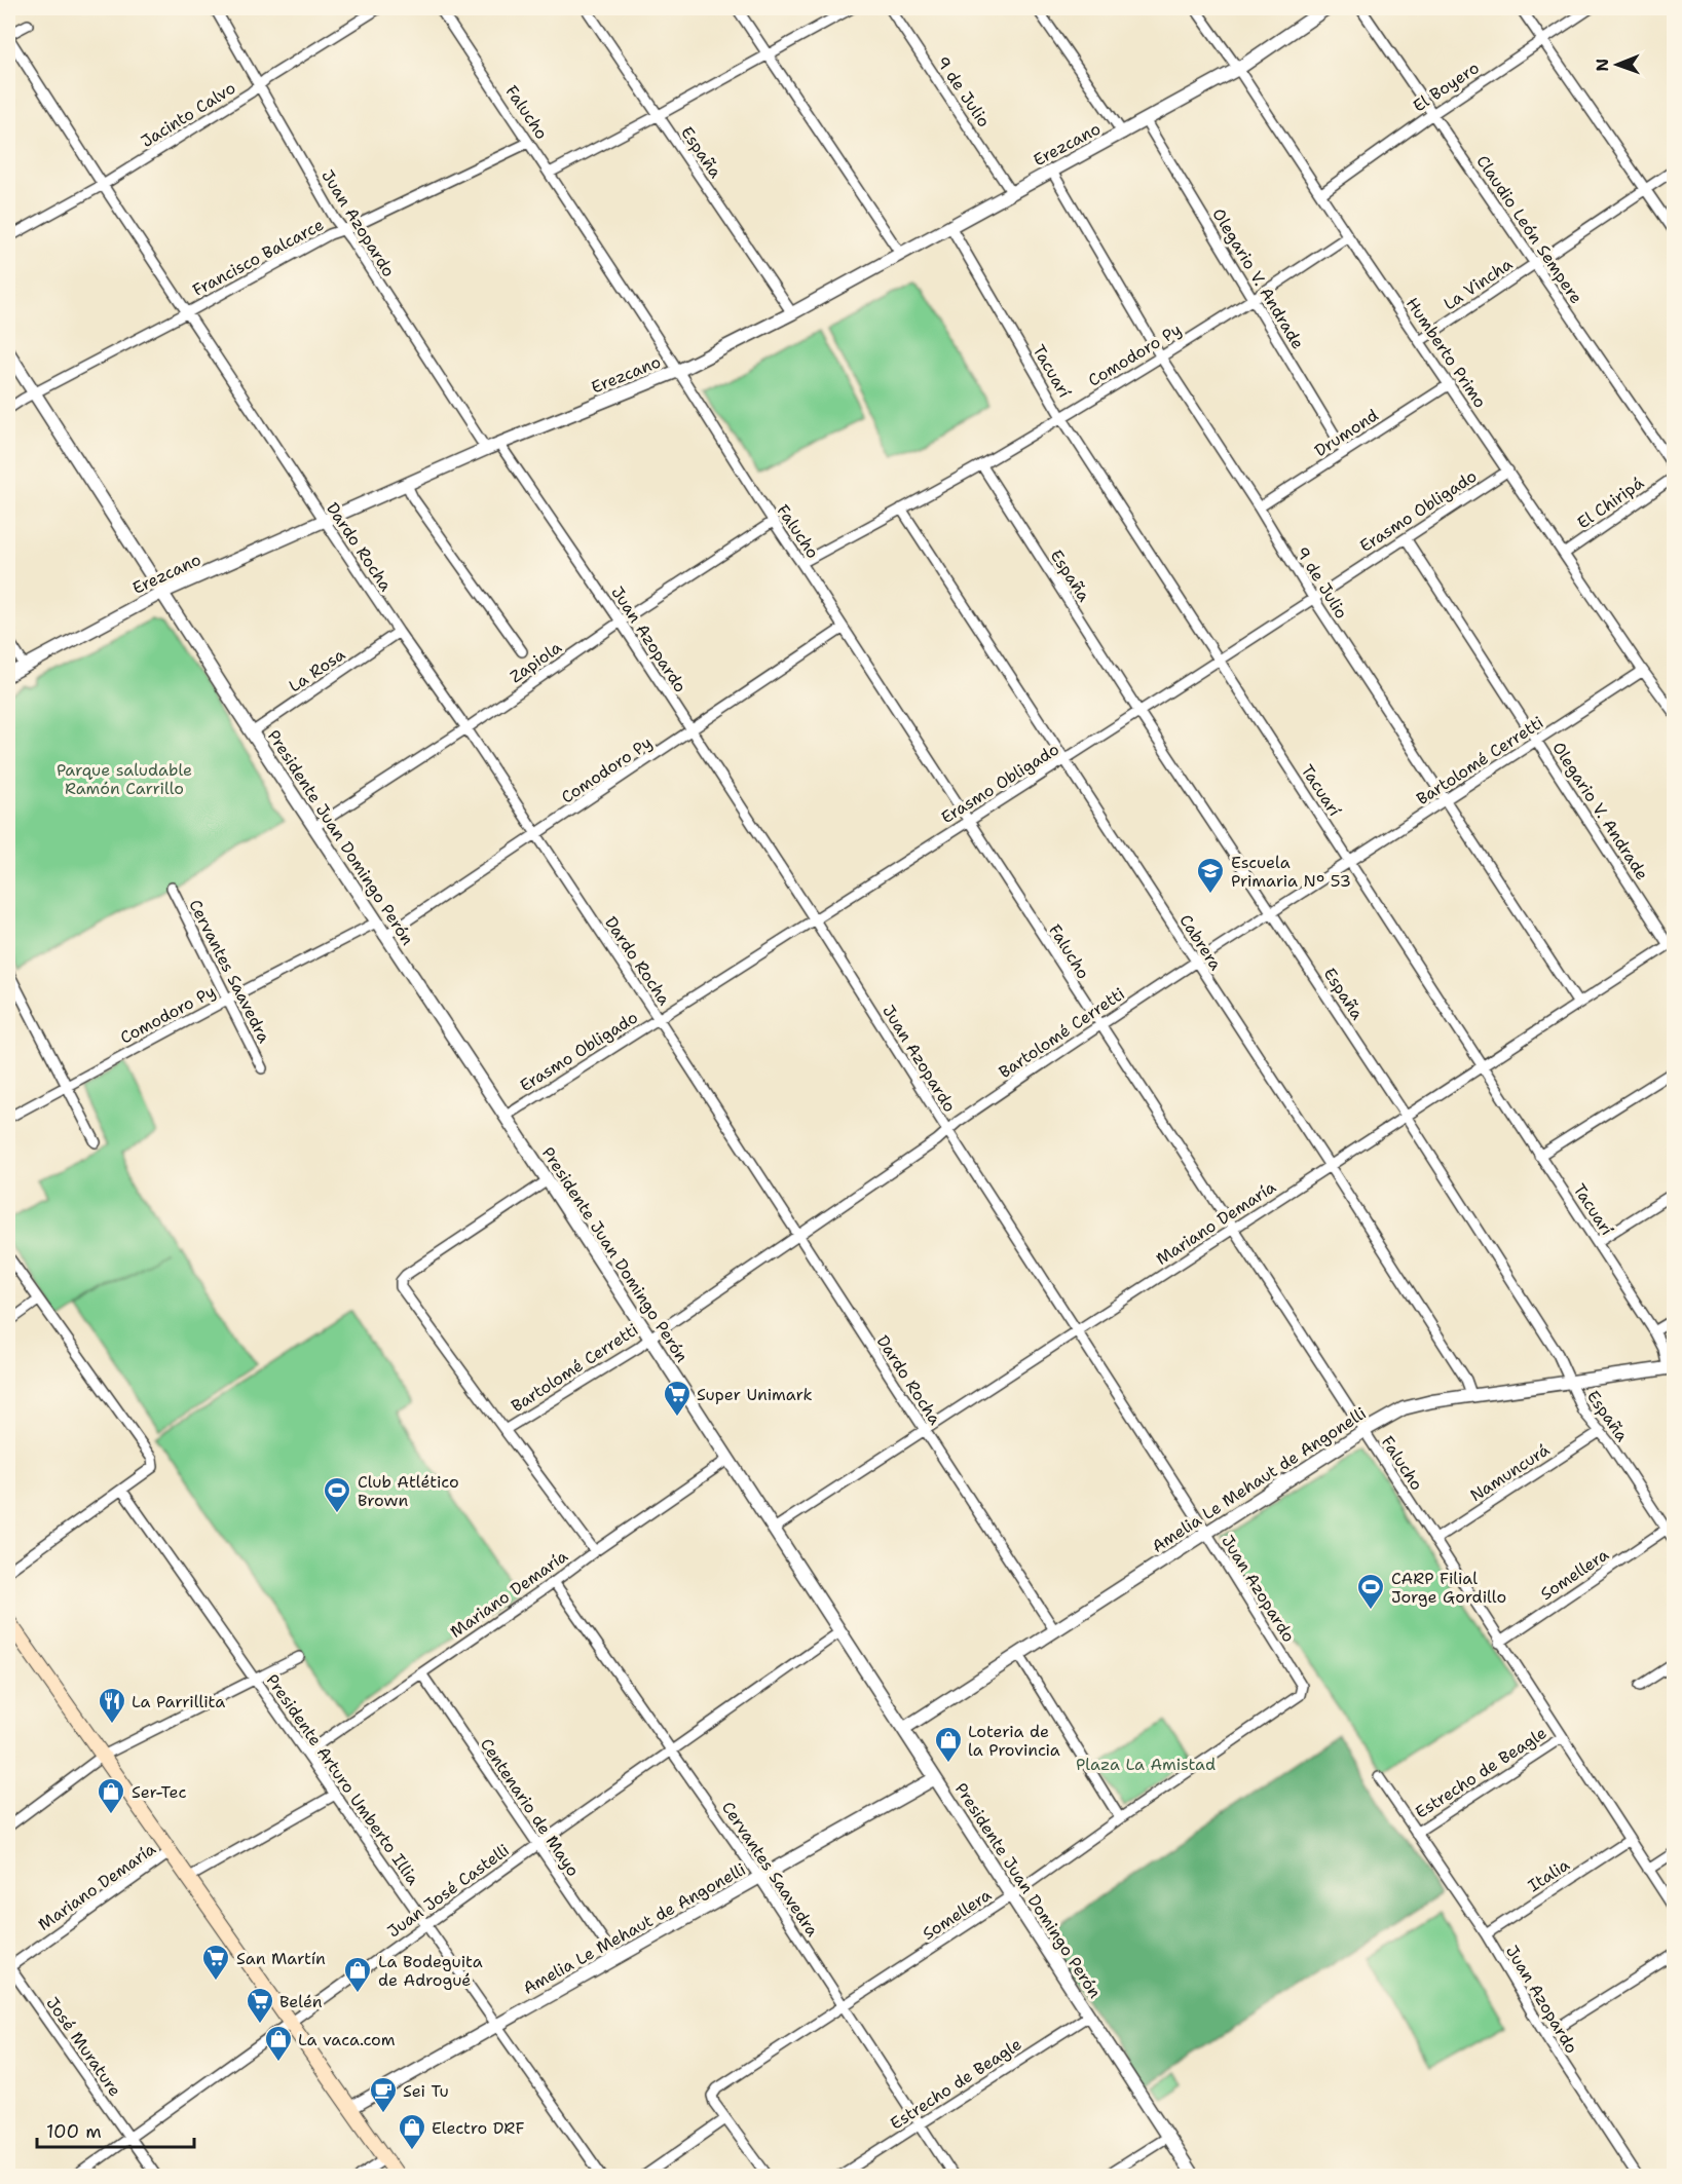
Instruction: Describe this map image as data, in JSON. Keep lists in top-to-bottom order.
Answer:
{
  "streets": {
    "street": [
      "El Boyero",
      "9 de Julio",
      "Falucho",
      "Jacinto Calvo",
      "Erezcano",
      "España",
      "Juan Azopardo",
      "Claudio León Sempere",
      "Francisco Balcarce",
      "Olegario V. Andrade",
      "La Vincha",
      "Humberto Primo",
      "Comodoro Py",
      "Tacuarí",
      "Drumond",
      "El Chiripá",
      "Erasmo Obligado",
      "Dardo Rocha",
      "Zapiola",
      "La Rosa",
      "Bartolomé Cerretti",
      "Presidente Juan Domingo Perón",
      "Cabrera",
      "Cervantes Saavedra",
      "Mariano Demaría",
      "Namuncurá",
      "Amelia Le Mehaut de Angonelli",
      "Somellera",
      "Estrecho de Beagle",
      "Presidente Arturo Umberto Illia",
      "Centenario de Mayo",
      "Italia",
      "Juan José Castelli",
      "José Murature"
    ]
  },
  "crossings": [
    ["El Boyero", "Claudio León Sempere"],
    ["El Boyero", "Humberto Primo"],
    ["9 de Julio", "Erezcano"],
    ["9 de Julio", "Comodoro Py"],
    ["9 de Julio", "Drumond"],
    ["9 de Julio", "Erasmo Obligado"],
    ["9 de Julio", "Bartolomé Cerretti"],
    ["9 de Julio", "Mariano Demaría"],
    ["Falucho", "Erezcano"],
    ["Falucho", "Francisco Balcarce"],
    ["Falucho", "Comodoro Py"],
    ["Falucho", "Erasmo Obligado"],
    ["Falucho", "Zapiola"],
    ["Falucho", "Bartolomé Cerretti"],
    ["Falucho", "Mariano Demaría"],
    ["Falucho", "Namuncurá"],
    ["Falucho", "Amelia Le Mehaut de Angonelli"],
    ["Falucho", "Somellera"],
    ["Falucho", "Estrecho de Beagle"],
    ["Falucho", "Italia"],
    ["Jacinto Calvo", "Juan Azopardo"],
    ["Jacinto Calvo", "Dardo Rocha"],
    ["Erezcano", "España"],
    ["Erezcano", "Juan Azopardo"],
    ["Erezcano", "Olegario V. Andrade"],
    ["Erezcano", "Humberto Primo"],
    ["Erezcano", "Tacuarí"],
    ["Erezcano", "Dardo Rocha"],
    ["Erezcano", "Presidente Juan Domingo Perón"],
    ["España", "Comodoro Py"],
    ["España", "Erasmo Obligado"],
    ["España", "Bartolomé Cerretti"],
    ["España", "Mariano Demaría"],
    ["España", "Namuncurá"],
    ["España", "Amelia Le Mehaut de Angonelli"],
    ["España", "Somellera"],
    ["Juan Azopardo", "Francisco Balcarce"],
    ["Juan Azopardo", "Comodoro Py"],
    ["Juan Azopardo", "Erasmo Obligado"],
    ["Juan Azopardo", "Zapiola"],
    ["Juan Azopardo", "Bartolomé Cerretti"],
    ["Juan Azopardo", "Mariano Demaría"],
    ["Juan Azopardo", "Amelia Le Mehaut de Angonelli"],
    ["Juan Azopardo", "Somellera"],
    ["Juan Azopardo", "Estrecho de Beagle"],
    ["Juan Azopardo", "Italia"],
    ["Claudio León Sempere", "La Vincha"],
    ["Francisco Balcarce", "Dardo Rocha"],
    ["Francisco Balcarce", "Presidente Juan Domingo Perón"],
    ["Olegario V. Andrade", "Comodoro Py"],
    ["Olegario V. Andrade", "Drumond"],
    ["Olegario V. Andrade", "Erasmo Obligado"],
    ["Olegario V. Andrade", "Bartolomé Cerretti"],
    ["Olegario V. Andrade", "Mariano Demaría"],
    ["La Vincha", "Humberto Primo"],
    ["Humberto Primo", "Comodoro Py"],
    ["Humberto Primo", "Drumond"],
    ["Humberto Primo", "El Chiripá"],
    ["Humberto Primo", "Erasmo Obligado"],
    ["Humberto Primo", "Bartolomé Cerretti"],
    ["Comodoro Py", "Tacuarí"],
    ["Comodoro Py", "Dardo Rocha"],
    ["Comodoro Py", "Presidente Juan Domingo Perón"],
    ["Comodoro Py", "Cabrera"],
    ["Comodoro Py", "Cervantes Saavedra"],
    ["Tacuarí", "Erasmo Obligado"],
    ["Tacuarí", "Bartolomé Cerretti"],
    ["Tacuarí", "Mariano Demaría"],
    ["Tacuarí", "Amelia Le Mehaut de Angonelli"],
    ["Erasmo Obligado", "Dardo Rocha"],
    ["Erasmo Obligado", "Presidente Juan Domingo Perón"],
    ["Erasmo Obligado", "Cabrera"],
    ["Dardo Rocha", "Zapiola"],
    ["Dardo Rocha", "La Rosa"],
    ["Dardo Rocha", "Bartolomé Cerretti"],
    ["Dardo Rocha", "Mariano Demaría"],
    ["Dardo Rocha", "Amelia Le Mehaut de Angonelli"],
    ["Zapiola", "Presidente Juan Domingo Perón"],
    ["La Rosa", "Presidente Juan Domingo Perón"],
    ["Bartolomé Cerretti", "Presidente Juan Domingo Perón"],
    ["Bartolomé Cerretti", "Cabrera"],
    ["Presidente Juan Domingo Perón", "Mariano Demaría"],
    ["Presidente Juan Domingo Perón", "Amelia Le Mehaut de Angonelli"],
    ["Presidente Juan Domingo Perón", "Somellera"],
    ["Presidente Juan Domingo Perón", "Estrecho de Beagle"],
    ["Presidente Juan Domingo Perón", "Juan José Castelli"],
    ["Cabrera", "Mariano Demaría"],
    ["Cabrera", "Amelia Le Mehaut de Angonelli"],
    ["Cervantes Saavedra", "Mariano Demaría"],
    ["Cervantes Saavedra", "Amelia Le Mehaut de Angonelli"],
    ["Cervantes Saavedra", "Somellera"],
    ["Cervantes Saavedra", "Estrecho de Beagle"],
    ["Cervantes Saavedra", "Juan José Castelli"],
    ["Mariano Demaría", "Presidente Arturo Umberto Illia"],
    ["Mariano Demaría", "Centenario de Mayo"],
    ["Mariano Demaría", "José Murature"],
    ["Amelia Le Mehaut de Angonelli", "Presidente Arturo Umberto Illia"],
    ["Amelia Le Mehaut de Angonelli", "Centenario de Mayo"],
    ["Presidente Arturo Umberto Illia", "Juan José Castelli"],
    ["Centenario de Mayo", "Juan José Castelli"],
    ["Juan José Castelli", "José Murature"]
  ],
  "parks": ["Parque saludable Ramón Carrillo", "Plaza La Amistad"],
  "places": {
    "school or university": ["Escuela Primaria Nº 53"],
    "supermarket": ["Super Unimark", "San Martín", "Belén"],
    "sports": ["Club Atlético Brown", "CARP Filial Jorge Gordillo"],
    "restaurant": ["La Parrillita"],
    "shop": [
      "Loteria de la Provincia",
      "Ser-Tec",
      "La Bodeguita de Adrogué",
      "La vaca.com",
      "Electro DRF"
    ],
    "cafe": ["Sei Tu"]
  },
  "scale_bar": "100 m",
  "north": "left"
}
